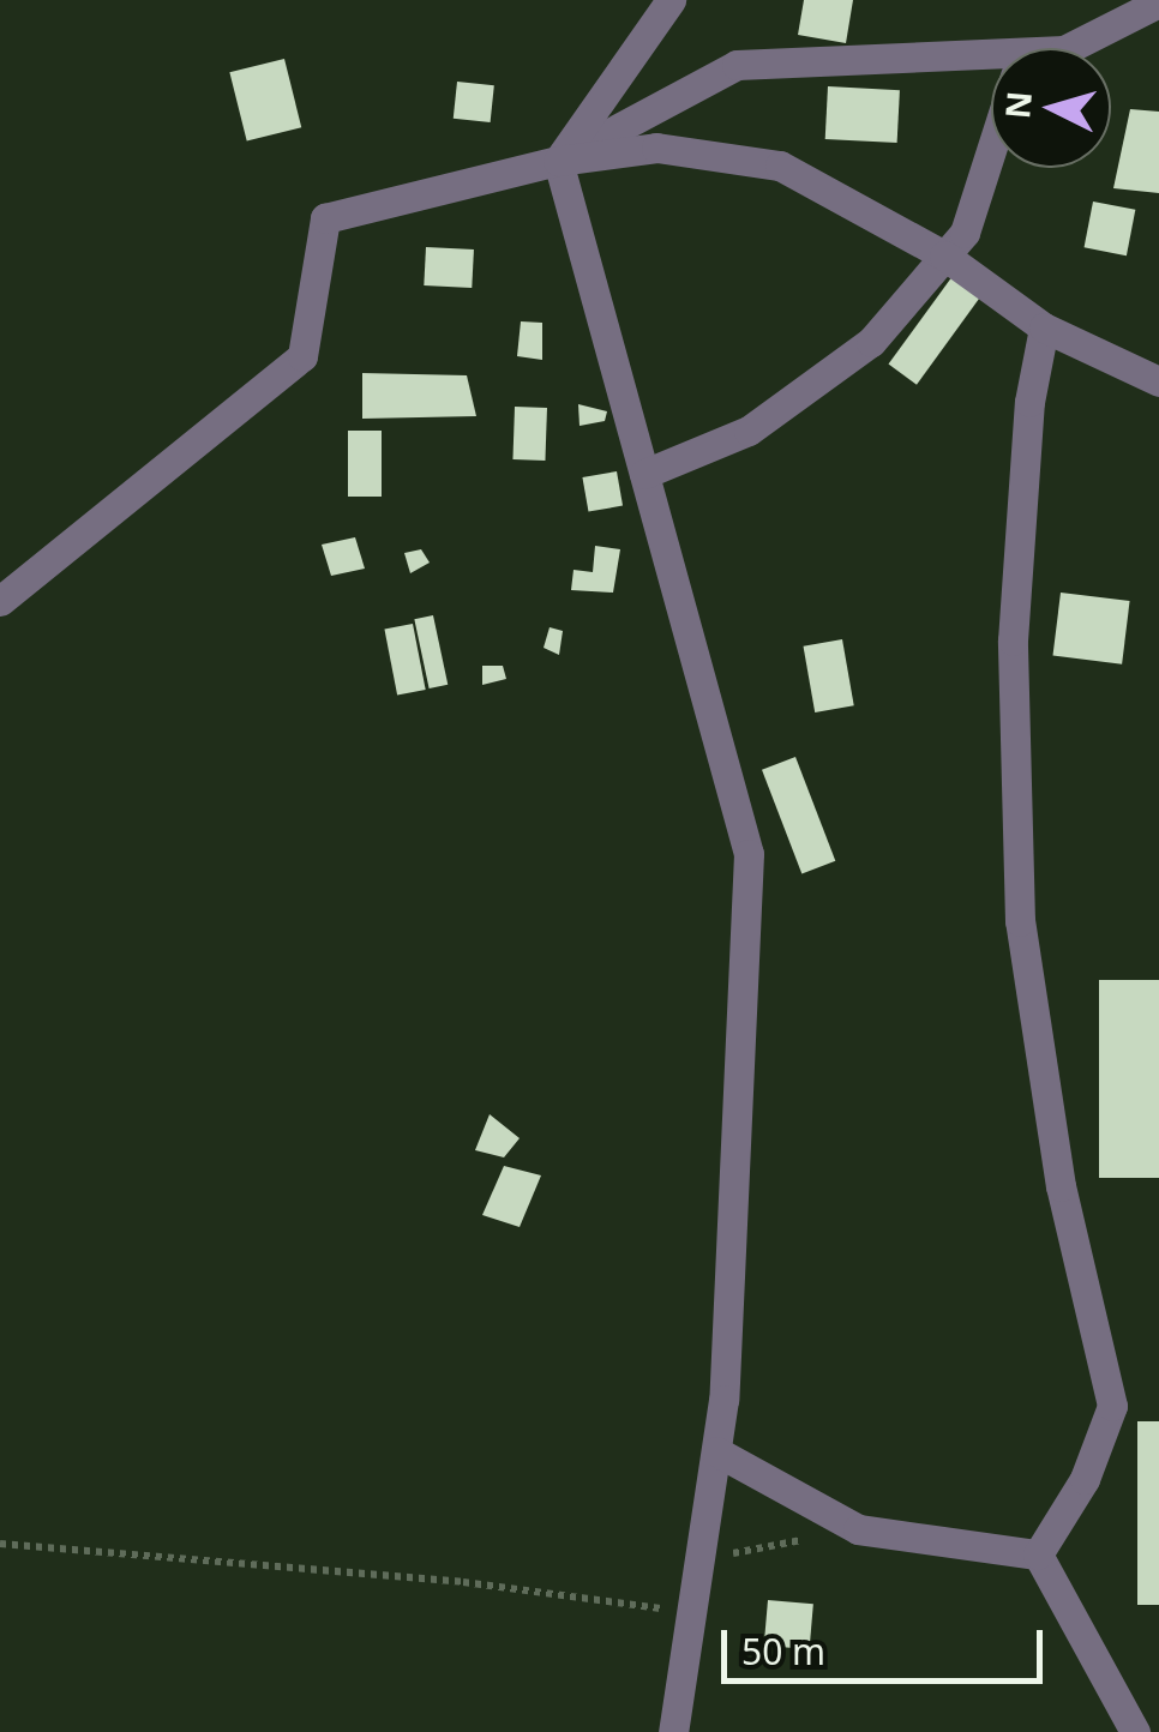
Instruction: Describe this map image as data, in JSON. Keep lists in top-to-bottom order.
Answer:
{
  "scale_bar": "50 m",
  "north": "left"
}
